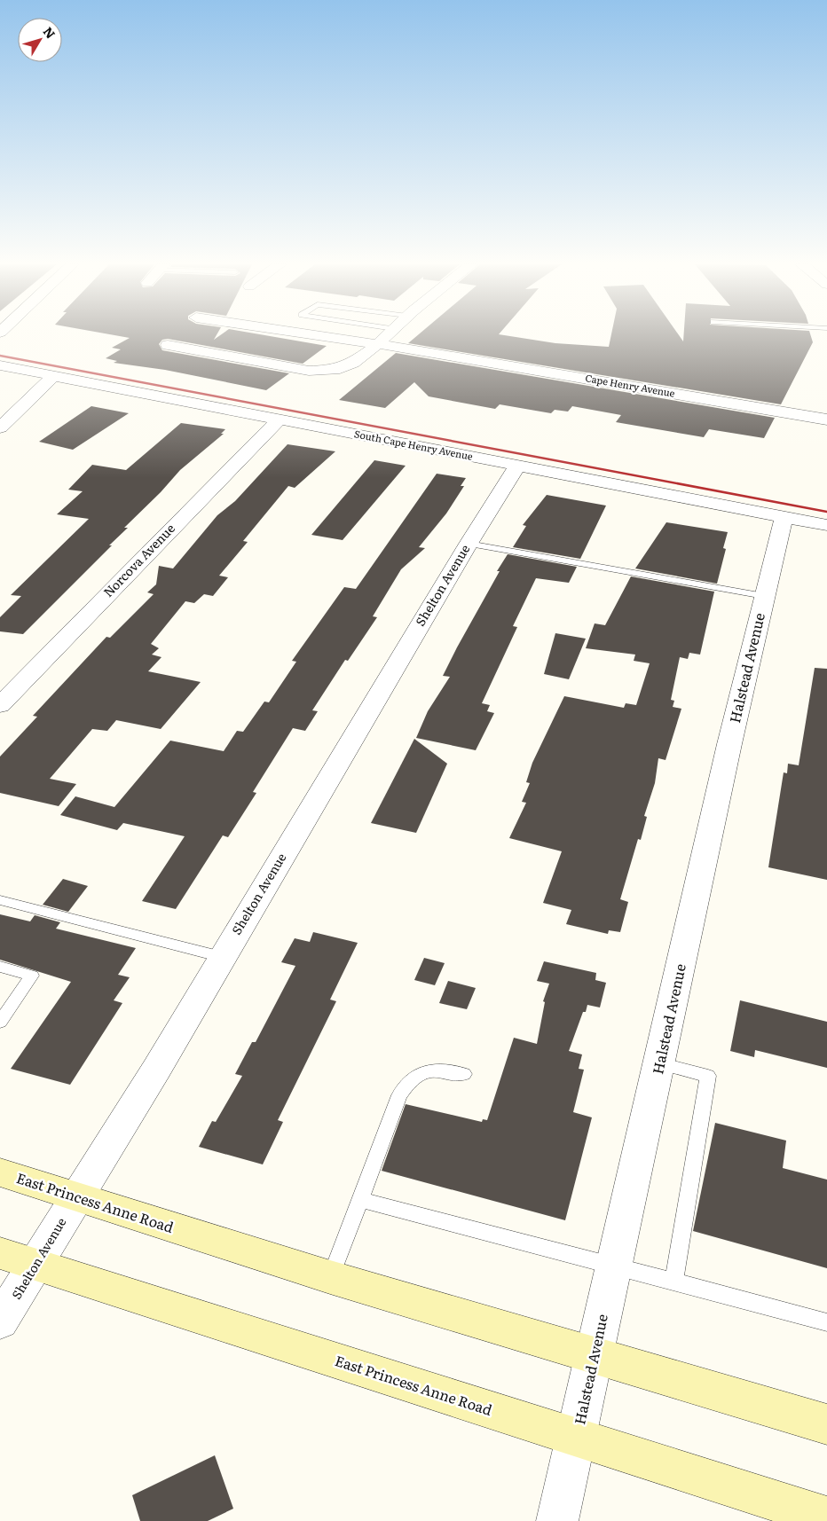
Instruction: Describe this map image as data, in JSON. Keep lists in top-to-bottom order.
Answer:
{
  "streets": {
    "main road": ["East Princess Anne Road"],
    "street": [
      "Cape Henry Avenue",
      "South Cape Henry Avenue",
      "Norcova Avenue",
      "Shelton Avenue",
      "Halstead Avenue"
    ]
  },
  "crossings": [
    ["South Cape Henry Avenue", "Norcova Avenue"],
    ["South Cape Henry Avenue", "Shelton Avenue"],
    ["South Cape Henry Avenue", "Halstead Avenue"],
    ["Shelton Avenue", "East Princess Anne Road"],
    ["Halstead Avenue", "East Princess Anne Road"]
  ],
  "north": "top right"
}
